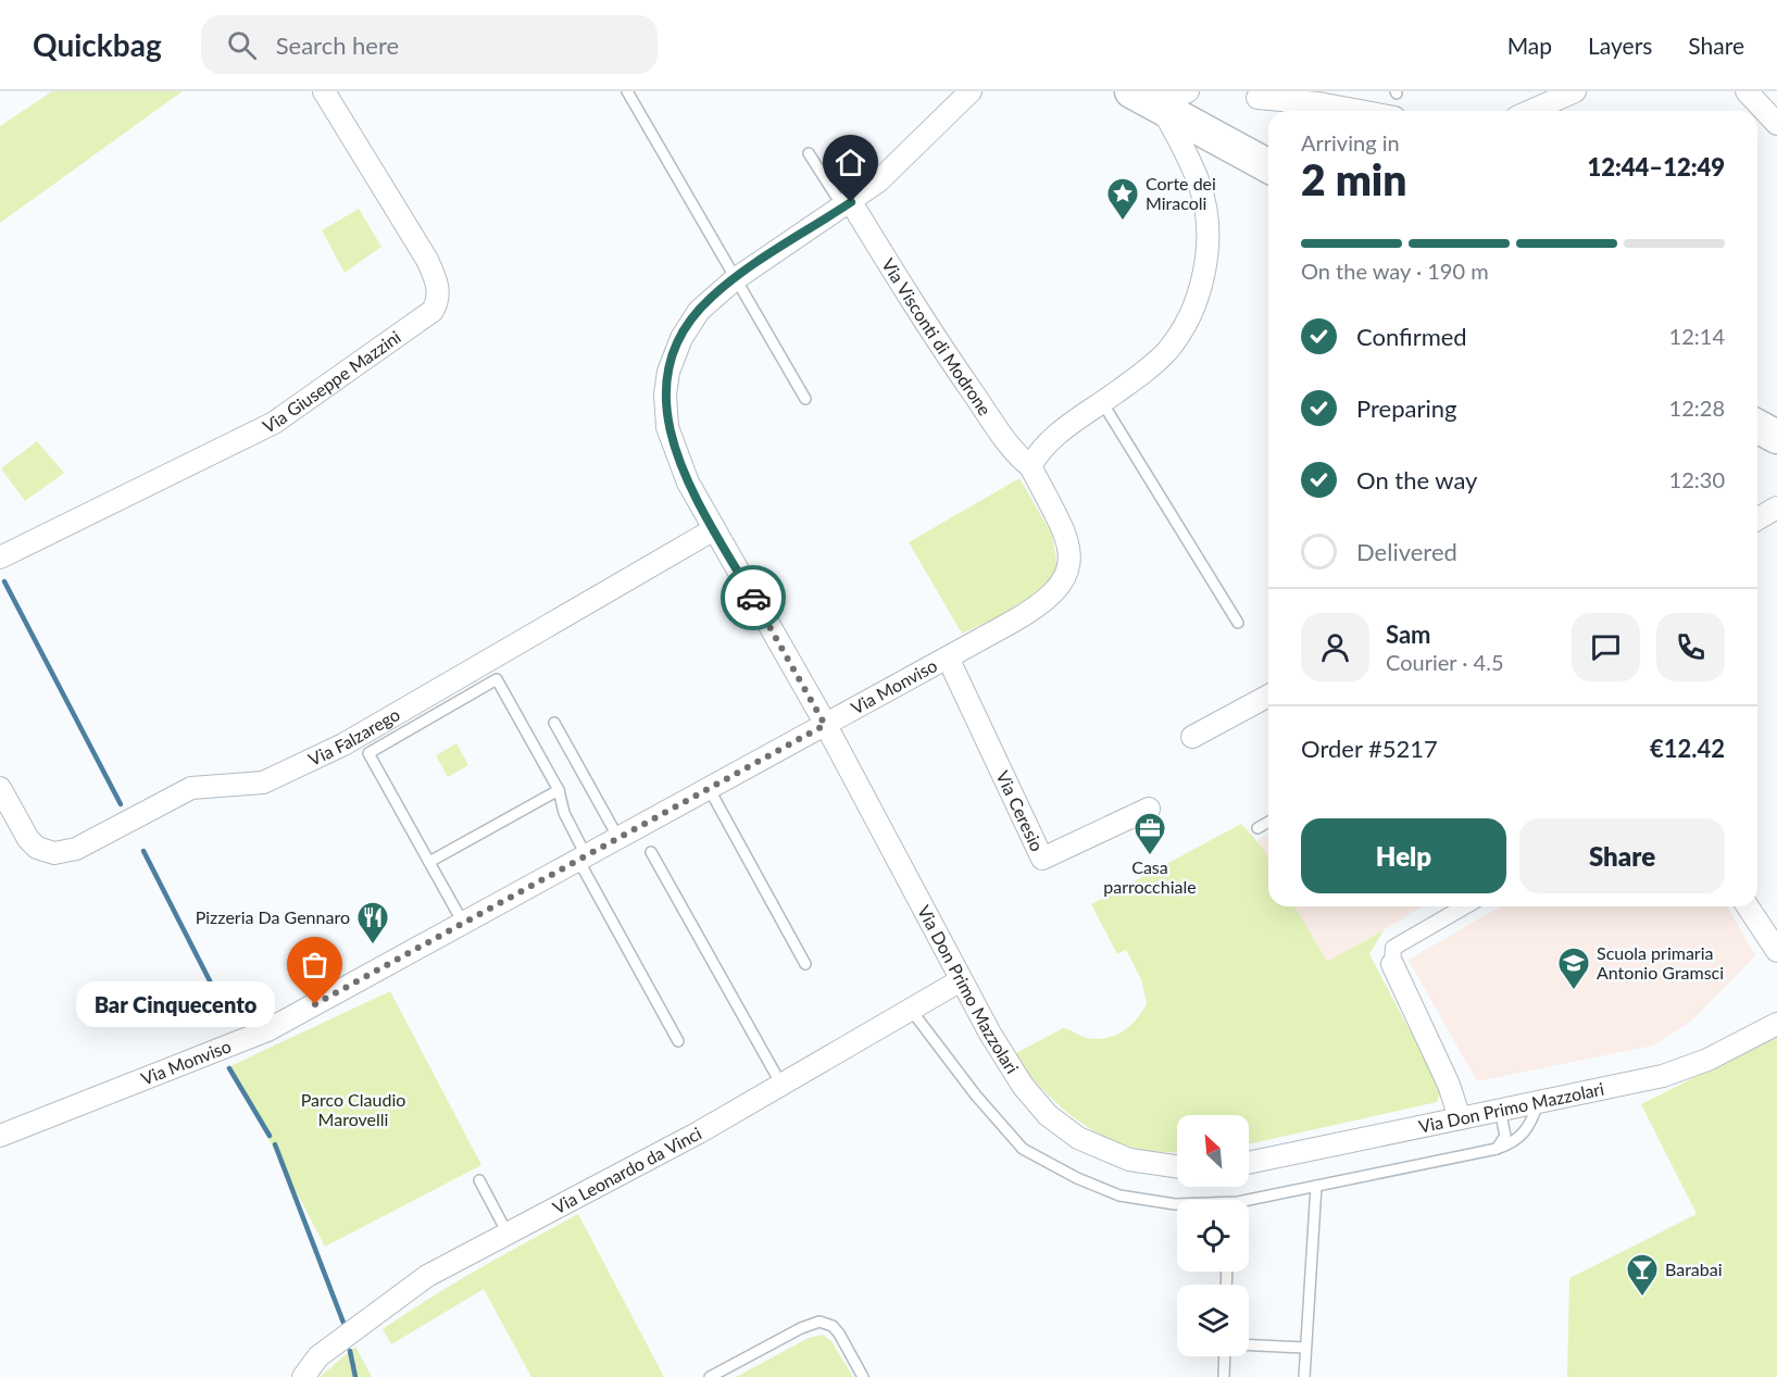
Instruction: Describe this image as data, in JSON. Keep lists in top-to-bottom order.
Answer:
{
  "streets": {
    "street": [
      "Via Visconti di Modrone",
      "Via Giuseppe Mazzini",
      "Via Monviso",
      "Via Falzarego",
      "Via Ceresio",
      "Via Don Primo Mazzolari",
      "Via Leonardo da Vinci"
    ]
  },
  "crossings": [
    ["Via Visconti di Modrone", "Via Monviso"],
    ["Via Visconti di Modrone", "Via Don Primo Mazzolari"],
    ["Via Monviso", "Via Ceresio"],
    ["Via Monviso", "Via Don Primo Mazzolari"],
    ["Via Falzarego", "Via Don Primo Mazzolari"],
    ["Via Don Primo Mazzolari", "Via Leonardo da Vinci"]
  ],
  "parks": ["Parco Claudio Marovelli"],
  "places": {
    "place": ["Corte dei Miracoli"],
    "office": ["Casa parrocchiale"],
    "restaurant": ["Pizzeria Da Gennaro"],
    "school or university": ["Scuola primaria Antonio Gramsci"],
    "other": ["Bar Cinquecento"],
    "bar": ["Barabai"]
  },
  "north": "top left",
  "page": {
    "header": "Quickbag",
    "search": "Search here",
    "nav": ["Map", "Layers", "Share"],
    "heading": ["2 min", "Arriving in", "12:44–12:49"],
    "panel": [
      "Sam",
      "Courier · 4.5",
      "Order #5217",
      "€12.42"
    ],
    "bar": "On the way · 190 m",
    "list": [
      ["Confirmed", "12:14"],
      ["Preparing", "12:28"],
      ["On the way", "12:30"],
      "Delivered"
    ],
    "buttons": ["Help", "Share"],
    "bubble": "Bar Cinquecento"
  }
}
